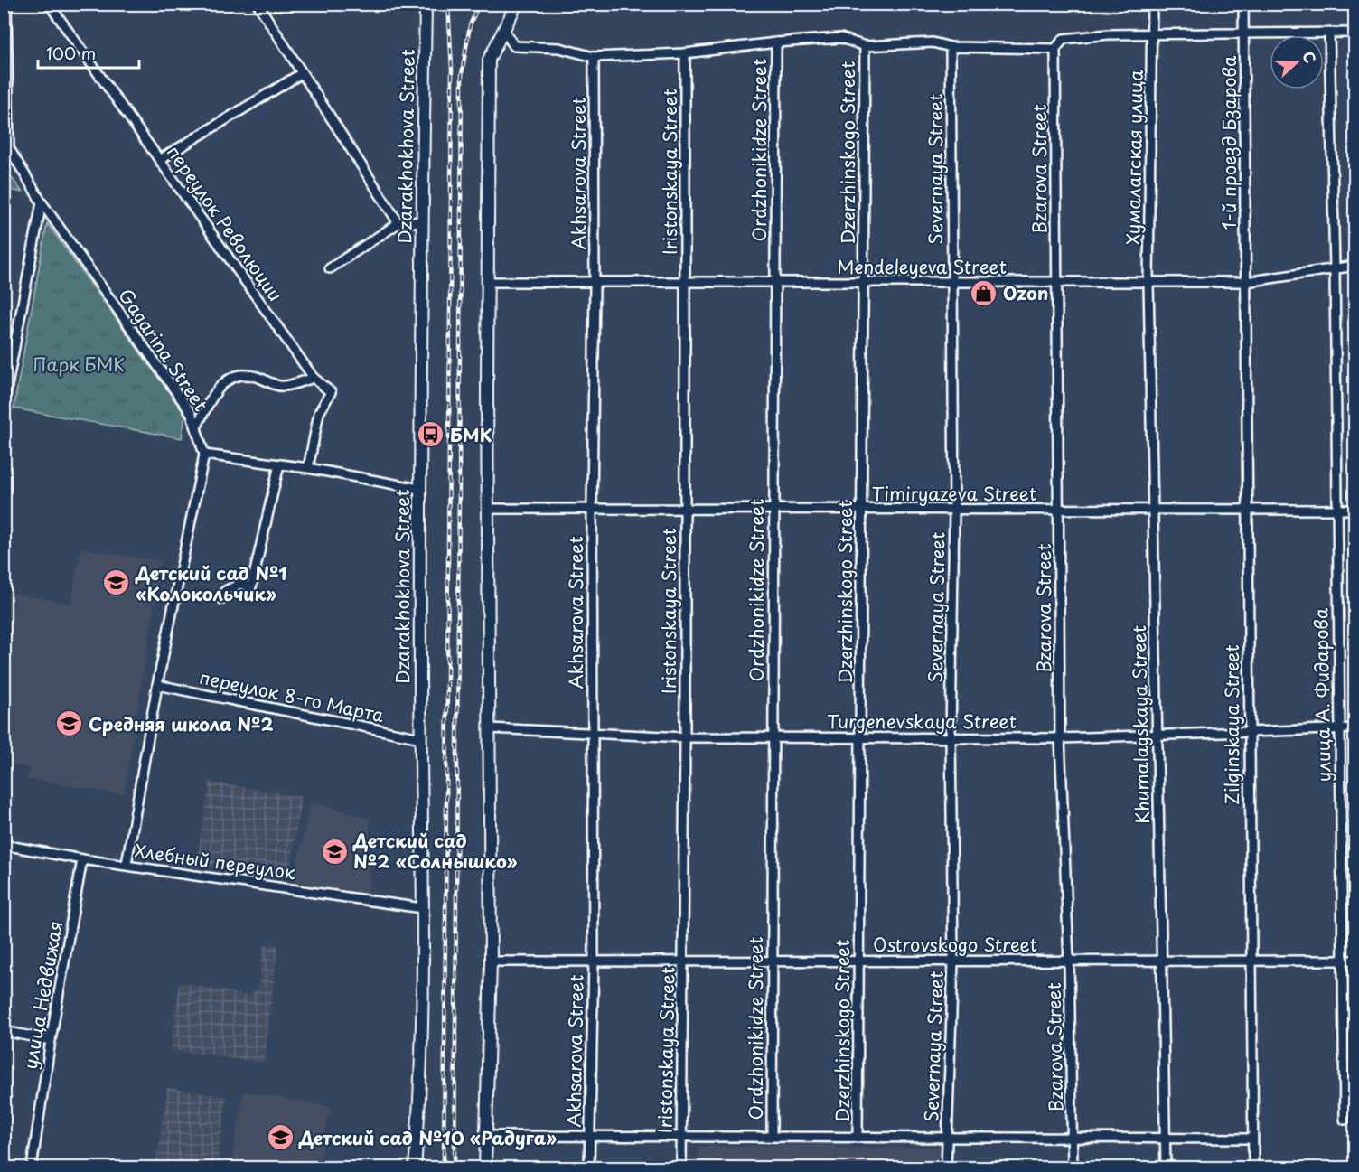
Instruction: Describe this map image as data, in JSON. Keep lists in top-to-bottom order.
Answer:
{
  "streets": {
    "street": [
      "1-й проезд Бзарова",
      "Dzarakhokhova Street",
      "Ordzhonikidze Street",
      "Dzerzhinskogo Street",
      "Хумалагская улица",
      "Severnaya Street",
      "Bzarova Street",
      "Iristonskaya Street",
      "Akhsarova Street",
      "переулок Революции",
      "Mendeleyeva Street",
      "Gagarina Street",
      "Timiryazeva Street",
      "улица А. Фидарова",
      "переулок 8-го Марта",
      "Turgenevskaya Street",
      "Khumalagskaya Street",
      "Zilginskaya Street",
      "Хлебный переулок",
      "Ostrovskogo Street",
      "улица Недвижая"
    ]
  },
  "crossings": [
    ["1-й проезд Бзарова", "Mendeleyeva Street"],
    ["1-й проезд Бзарова", "Zilginskaya Street"],
    ["Dzarakhokhova Street", "переулок 8-го Марта"],
    ["Dzarakhokhova Street", "Хлебный переулок"],
    ["Ordzhonikidze Street", "Mendeleyeva Street"],
    ["Ordzhonikidze Street", "Timiryazeva Street"],
    ["Ordzhonikidze Street", "Turgenevskaya Street"],
    ["Ordzhonikidze Street", "Ostrovskogo Street"],
    ["Dzerzhinskogo Street", "Mendeleyeva Street"],
    ["Dzerzhinskogo Street", "Timiryazeva Street"],
    ["Dzerzhinskogo Street", "Turgenevskaya Street"],
    ["Dzerzhinskogo Street", "Ostrovskogo Street"],
    ["Хумалагская улица", "Mendeleyeva Street"],
    ["Хумалагская улица", "Khumalagskaya Street"],
    ["Severnaya Street", "Mendeleyeva Street"],
    ["Severnaya Street", "Timiryazeva Street"],
    ["Severnaya Street", "Turgenevskaya Street"],
    ["Severnaya Street", "Ostrovskogo Street"],
    ["Bzarova Street", "Mendeleyeva Street"],
    ["Bzarova Street", "Timiryazeva Street"],
    ["Bzarova Street", "Turgenevskaya Street"],
    ["Bzarova Street", "Ostrovskogo Street"],
    ["Iristonskaya Street", "Mendeleyeva Street"],
    ["Iristonskaya Street", "Timiryazeva Street"],
    ["Iristonskaya Street", "Turgenevskaya Street"],
    ["Iristonskaya Street", "Ostrovskogo Street"],
    ["Akhsarova Street", "Mendeleyeva Street"],
    ["Akhsarova Street", "Timiryazeva Street"],
    ["Akhsarova Street", "Turgenevskaya Street"],
    ["Akhsarova Street", "Ostrovskogo Street"],
    ["Mendeleyeva Street", "улица А. Фидарова"],
    ["Mendeleyeva Street", "Khumalagskaya Street"],
    ["Mendeleyeva Street", "Zilginskaya Street"],
    ["Gagarina Street", "переулок 8-го Марта"],
    ["Gagarina Street", "Хлебный переулок"],
    ["Timiryazeva Street", "улица А. Фидарова"],
    ["Timiryazeva Street", "Khumalagskaya Street"],
    ["Timiryazeva Street", "Zilginskaya Street"],
    ["улица А. Фидарова", "Turgenevskaya Street"],
    ["улица А. Фидарова", "Ostrovskogo Street"],
    ["Turgenevskaya Street", "Khumalagskaya Street"],
    ["Turgenevskaya Street", "Zilginskaya Street"],
    ["Khumalagskaya Street", "Ostrovskogo Street"],
    ["Zilginskaya Street", "Ostrovskogo Street"],
    ["Хлебный переулок", "улица Недвижая"]
  ],
  "parks": ["Парк БМК"],
  "places": {
    "shop": ["Ozon"],
    "bus stop": ["БМК"],
    "school or university": [
      "Детский сад №1 «Колокольчик»",
      "Средняя школа №2",
      "Детский сад №2 «Солнышко»",
      "Детский сад №10 «Радуга»"
    ]
  },
  "scale_bar": "100 m",
  "north": "right"
}
